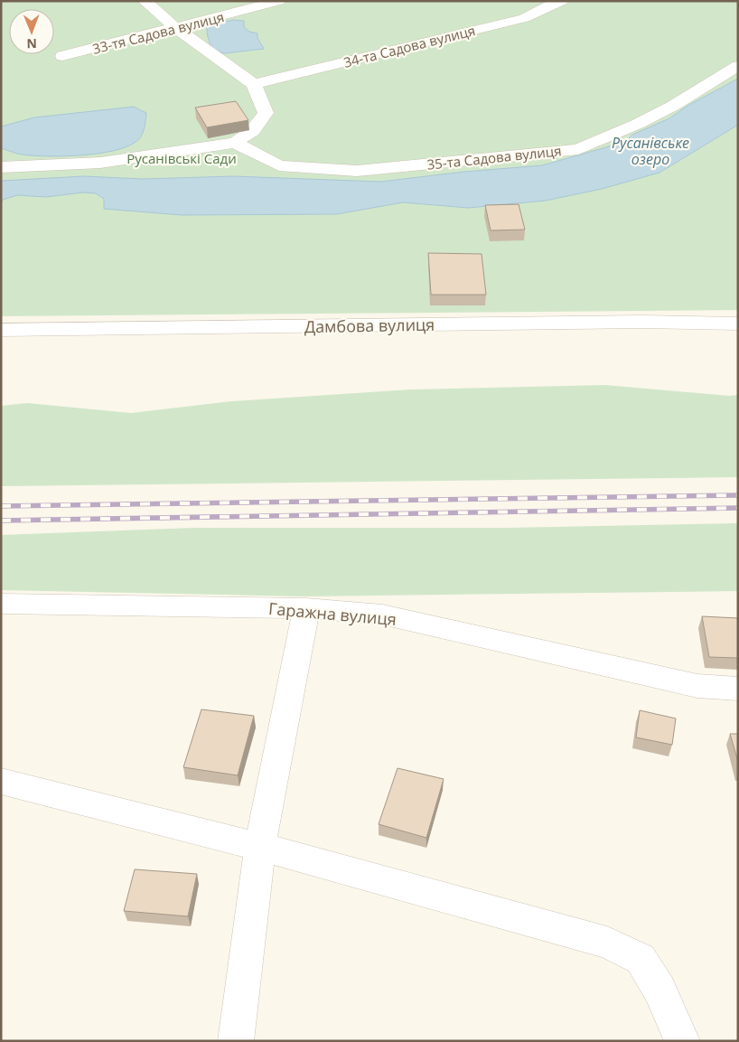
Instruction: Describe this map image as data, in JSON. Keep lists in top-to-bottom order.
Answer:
{
  "streets": {
    "street": [
      "33-тя Садова вулиця",
      "34-та Садова вулиця",
      "35-та Садова вулиця",
      "Дамбова вулиця",
      "Гаражна вулиця"
    ]
  },
  "water": ["Русанівське озеро"],
  "parks": ["Русанівські Сади"],
  "north": "bottom"
}
